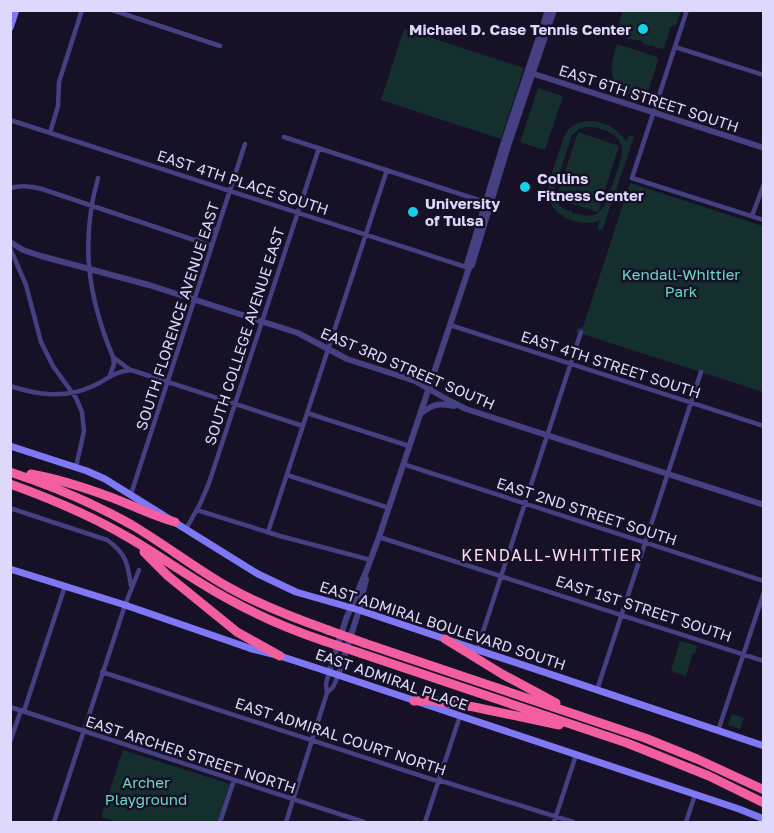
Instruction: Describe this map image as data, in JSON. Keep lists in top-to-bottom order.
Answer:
{
  "streets": {
    "main road": ["EAST ADMIRAL BOULEVARD SOUTH", "EAST ADMIRAL PLACE"],
    "street": [
      "EAST 6TH STREET SOUTH",
      "EAST 4TH PLACE SOUTH",
      "SOUTH FLORENCE AVENUE EAST",
      "SOUTH COLLEGE AVENUE EAST",
      "EAST 4TH STREET SOUTH",
      "EAST 3RD STREET SOUTH",
      "EAST 2ND STREET SOUTH",
      "EAST 1ST STREET SOUTH",
      "EAST ADMIRAL COURT NORTH",
      "EAST ARCHER STREET NORTH"
    ]
  },
  "crossings": [
    ["EAST 4TH PLACE SOUTH", "SOUTH FLORENCE AVENUE EAST"],
    ["EAST 4TH PLACE SOUTH", "SOUTH COLLEGE AVENUE EAST"],
    ["SOUTH FLORENCE AVENUE EAST", "EAST 3RD STREET SOUTH"],
    ["SOUTH FLORENCE AVENUE EAST", "EAST ADMIRAL BOULEVARD SOUTH"],
    ["SOUTH COLLEGE AVENUE EAST", "EAST 3RD STREET SOUTH"],
    ["SOUTH COLLEGE AVENUE EAST", "EAST ADMIRAL BOULEVARD SOUTH"]
  ],
  "districts": ["KENDALL-WHITTIER"],
  "parks": ["Kendall-Whittier Park", "Archer Playground"],
  "places": ["Michael D. Case Tennis Center", "Collins Fitness Center", "University of Tulsa"]
}
